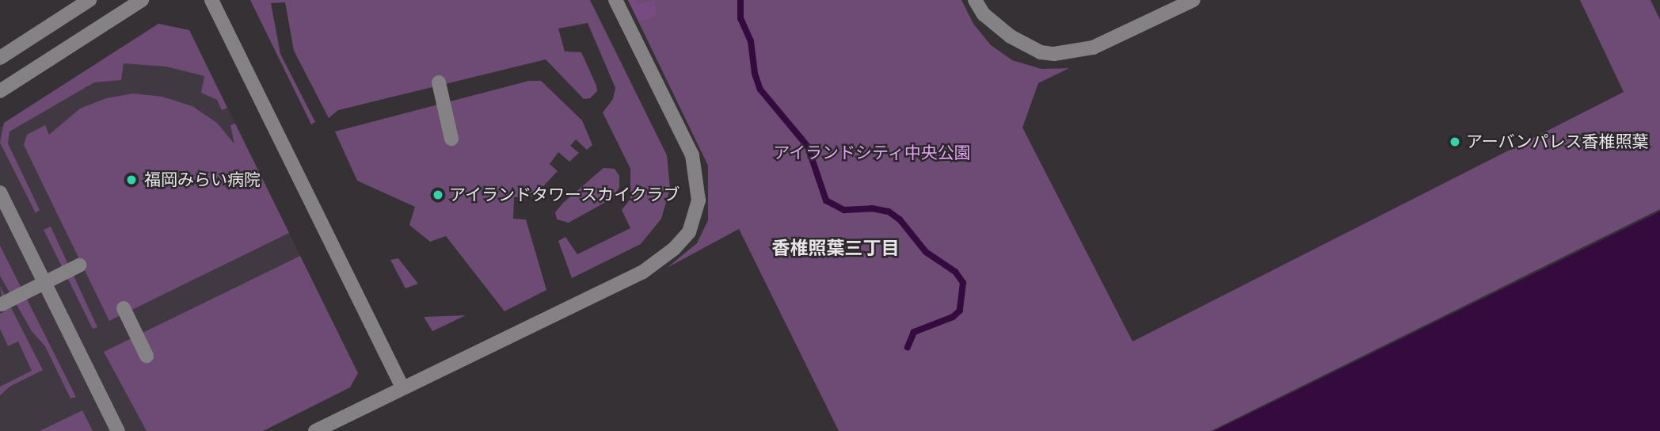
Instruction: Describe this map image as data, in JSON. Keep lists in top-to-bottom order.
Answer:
{
  "districts": ["香椎照葉三丁目"],
  "parks": ["アイランドシティ中央公園"],
  "places": ["アーバンパレス香椎照葉", "福岡みらい病院", "アイランドタワースカイクラブ"]
}
